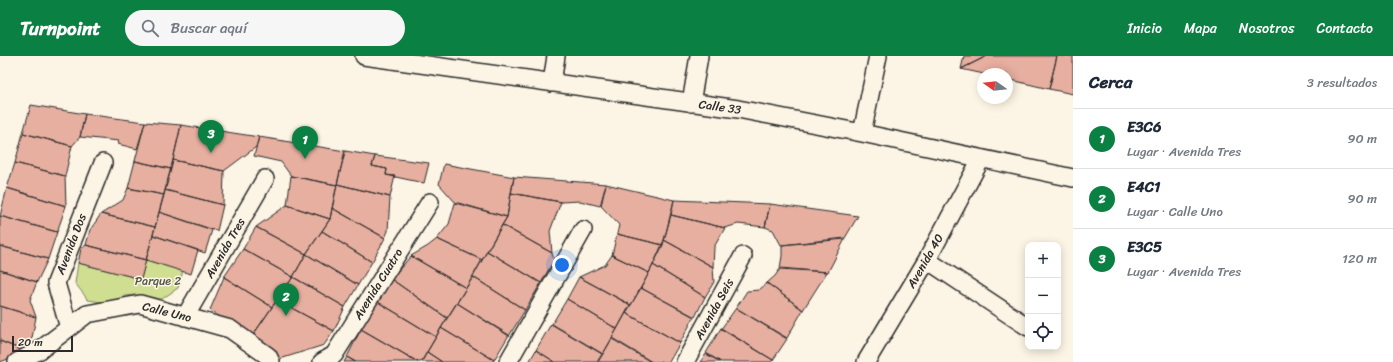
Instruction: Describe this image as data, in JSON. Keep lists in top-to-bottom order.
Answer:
{
  "streets": {
    "street": [
      "Calle 33",
      "Avenida Dos",
      "Avenida Tres",
      "Avenida 40",
      "Avenida Cuatro",
      "Avenida Seis",
      "Calle Uno"
    ]
  },
  "crossings": [
    ["Calle 33", "Avenida 40"],
    ["Avenida Dos", "Calle Uno"],
    ["Avenida Tres", "Calle Uno"]
  ],
  "parks": ["Parque 2"],
  "scale_bar": "20 m",
  "north": "left",
  "page": {
    "header": "Turnpoint",
    "search": "Buscar aquí",
    "nav": [
      "Inicio",
      "Mapa",
      "Nosotros",
      "Contacto"
    ],
    "heading": ["Cerca", "3 resultados"],
    "list": [
      {
        "mark": "1",
        "name": "E3C6",
        "note": "Lugar · Avenida Tres",
        "value": "90 m"
      },
      {
        "mark": "2",
        "name": "E4C1",
        "note": "Lugar · Calle Uno",
        "value": "90 m"
      },
      {
        "mark": "3",
        "name": "E3C5",
        "note": "Lugar · Avenida Tres",
        "value": "120 m"
      }
    ],
    "pins": ["3", "1", "2"],
    "map_buttons": ["+", "−"],
    "scale": "20 m"
  }
}
